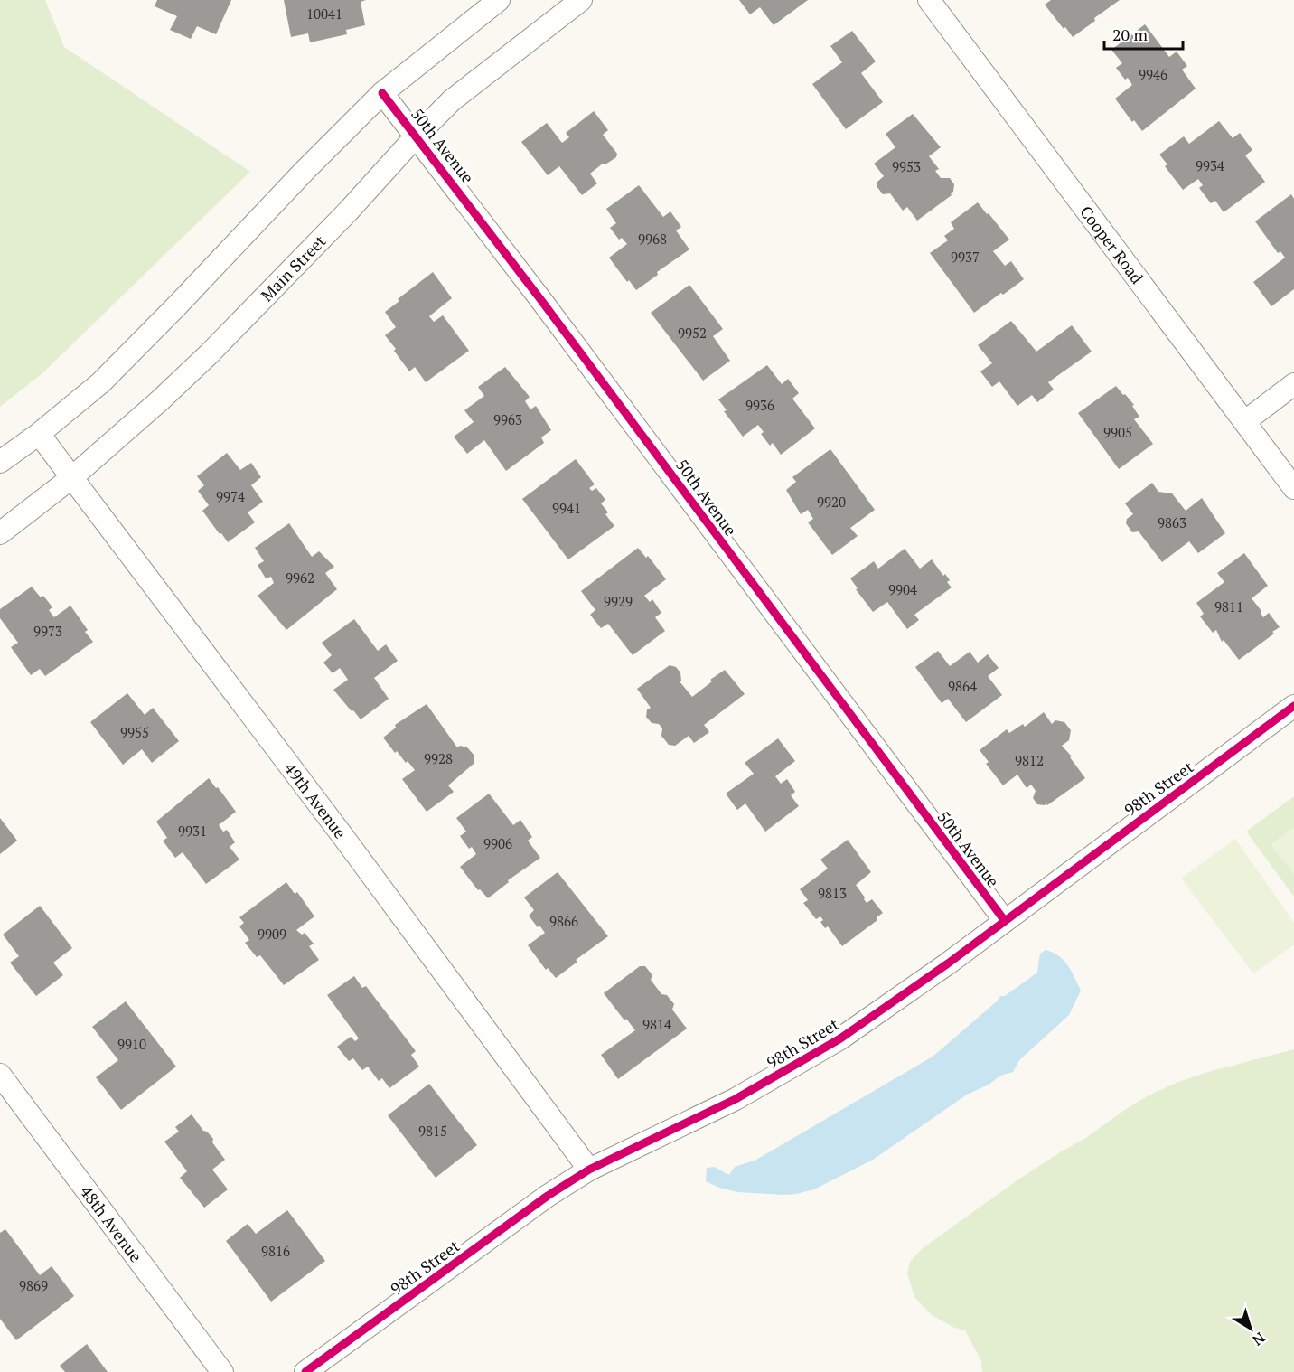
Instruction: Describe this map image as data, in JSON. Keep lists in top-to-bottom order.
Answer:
{
  "streets": {
    "street": [
      "50th Avenue",
      "Cooper Road",
      "Main Street",
      "98th Street",
      "49th Avenue",
      "48th Avenue"
    ]
  },
  "crossings": [
    ["50th Avenue", "Main Street"],
    ["50th Avenue", "98th Street"],
    ["Main Street", "49th Avenue"],
    ["98th Street", "49th Avenue"]
  ],
  "house_numbers": [
    "10041",
    "9946",
    "9934",
    "9953",
    "9968",
    "9937",
    "9952",
    "9936",
    "9963",
    "9905",
    "9974",
    "9920",
    "9941",
    "9863",
    "9962",
    "9904",
    "9929",
    "9811",
    "9973",
    "9864",
    "9955",
    "9928",
    "9812",
    "9931",
    "9906",
    "9813",
    "9866",
    "9909",
    "9814",
    "9910",
    "9815",
    "9816",
    "9869"
  ],
  "scale_bar": "20 m",
  "north": "bottom right"
}
